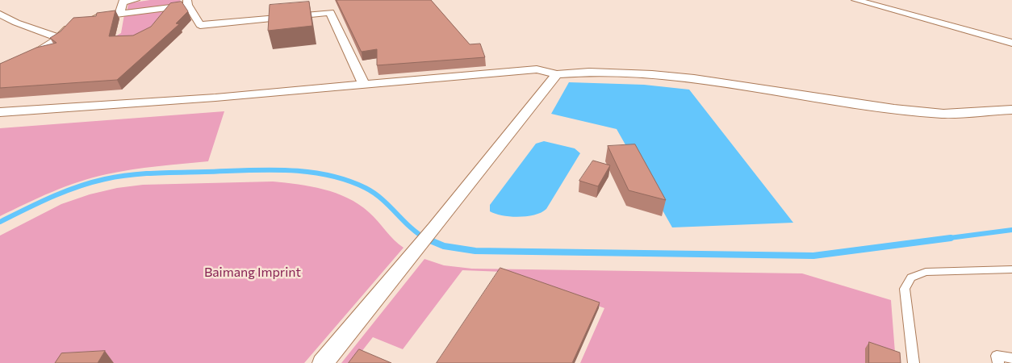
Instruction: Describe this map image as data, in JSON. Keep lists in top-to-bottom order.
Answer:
{
  "parks": ["Baimang Imprint"]
}
